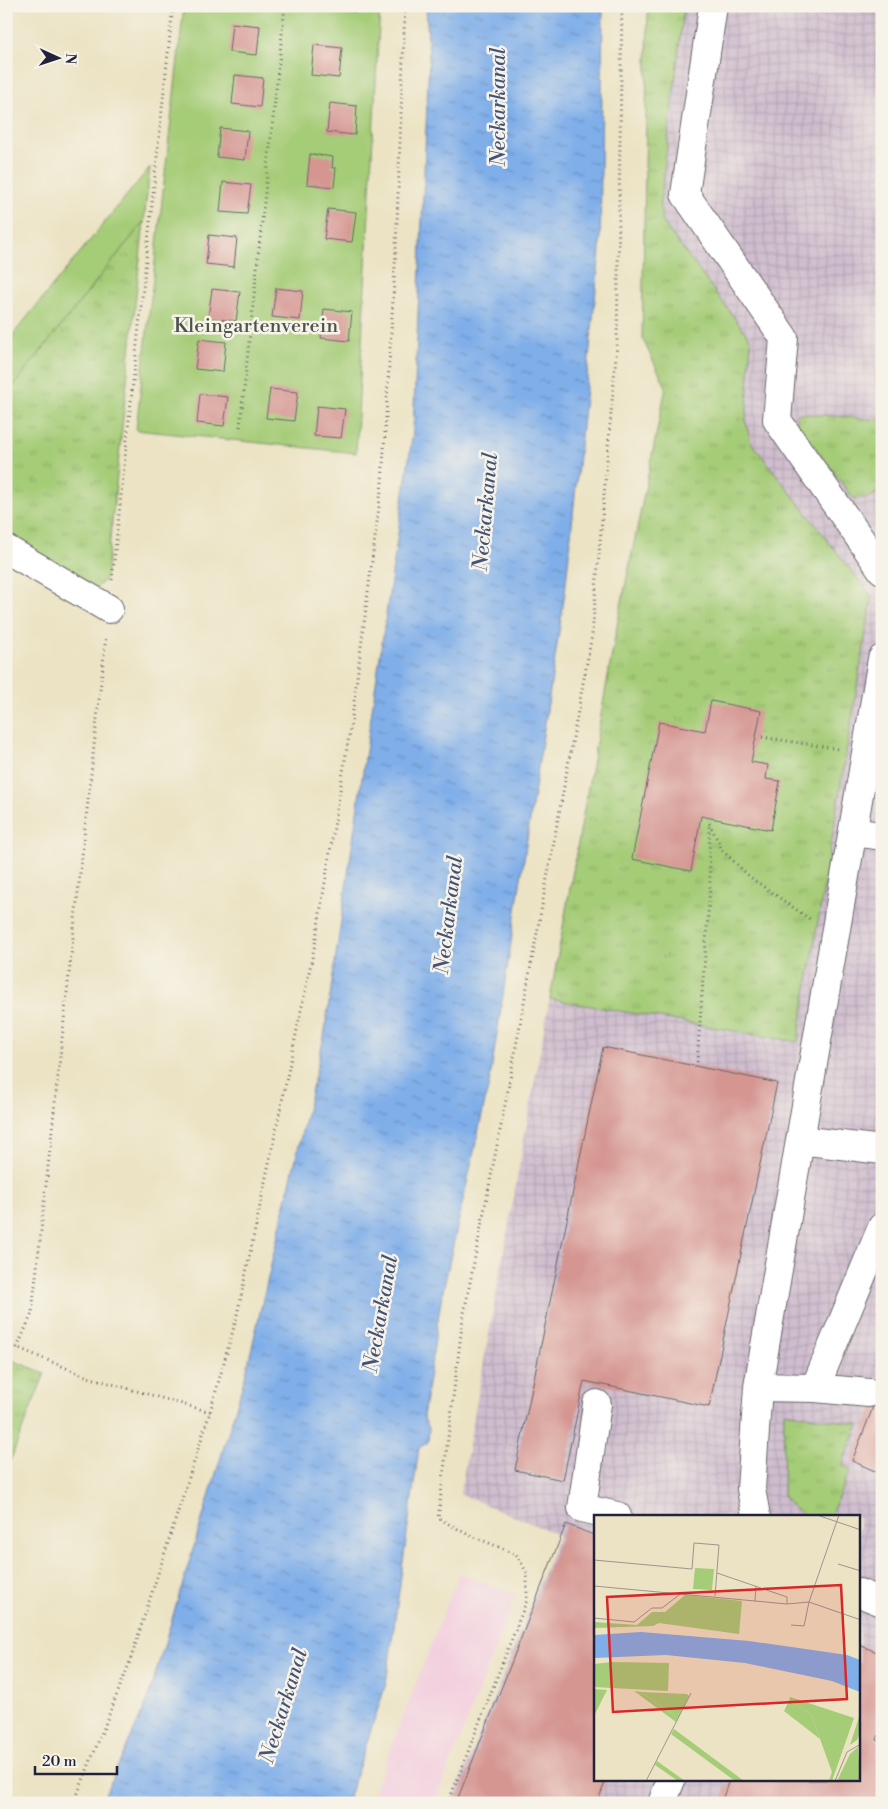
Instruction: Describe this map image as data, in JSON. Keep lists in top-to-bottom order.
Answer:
{
  "water": ["Neckarkanal"],
  "parks": ["Kleingartenverein"],
  "scale_bar": "20 m",
  "north": "right"
}
